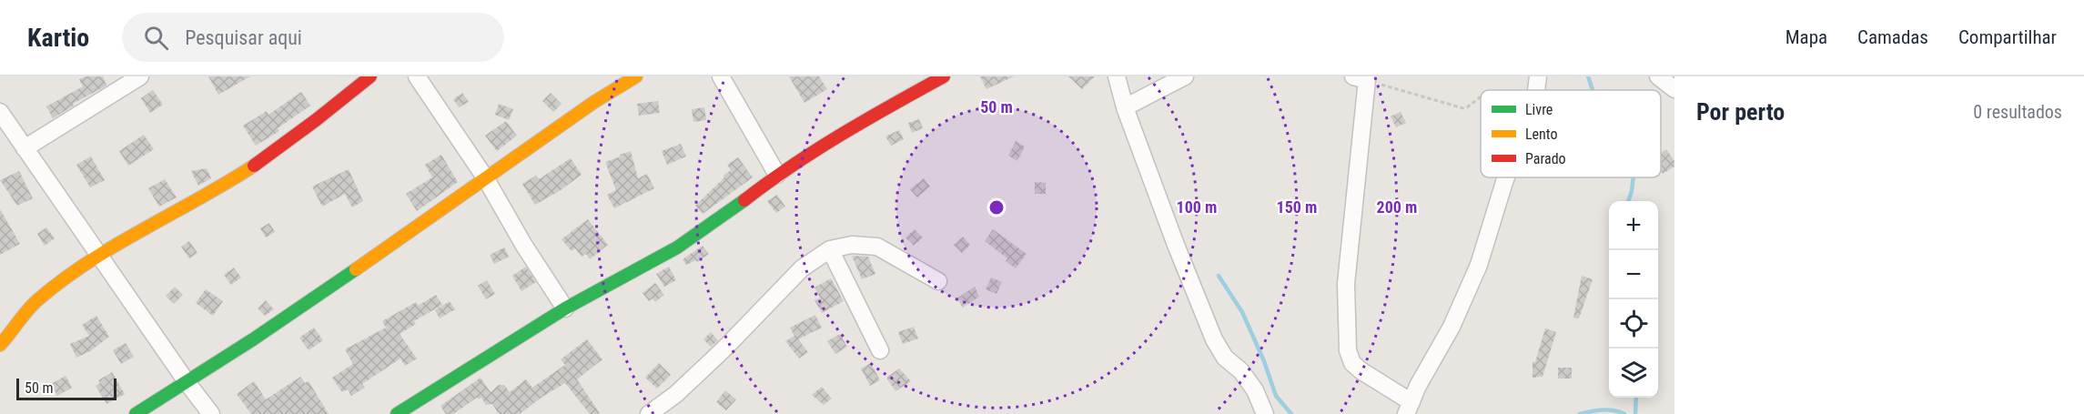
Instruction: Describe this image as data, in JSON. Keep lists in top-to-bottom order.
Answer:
{
  "legend": ["Livre", "Lento", "Parado"],
  "scale_bar": "50 m",
  "page": {
    "header": "Kartio",
    "search": "Pesquisar aqui",
    "nav": ["Mapa", "Camadas", "Compartilhar"],
    "heading": ["Por perto", "0 resultados"],
    "map_buttons": ["+", "−"],
    "scale": "50 m"
  },
  "rings": [
    "50 m",
    "100 m",
    "150 m",
    "200 m"
  ]
}
